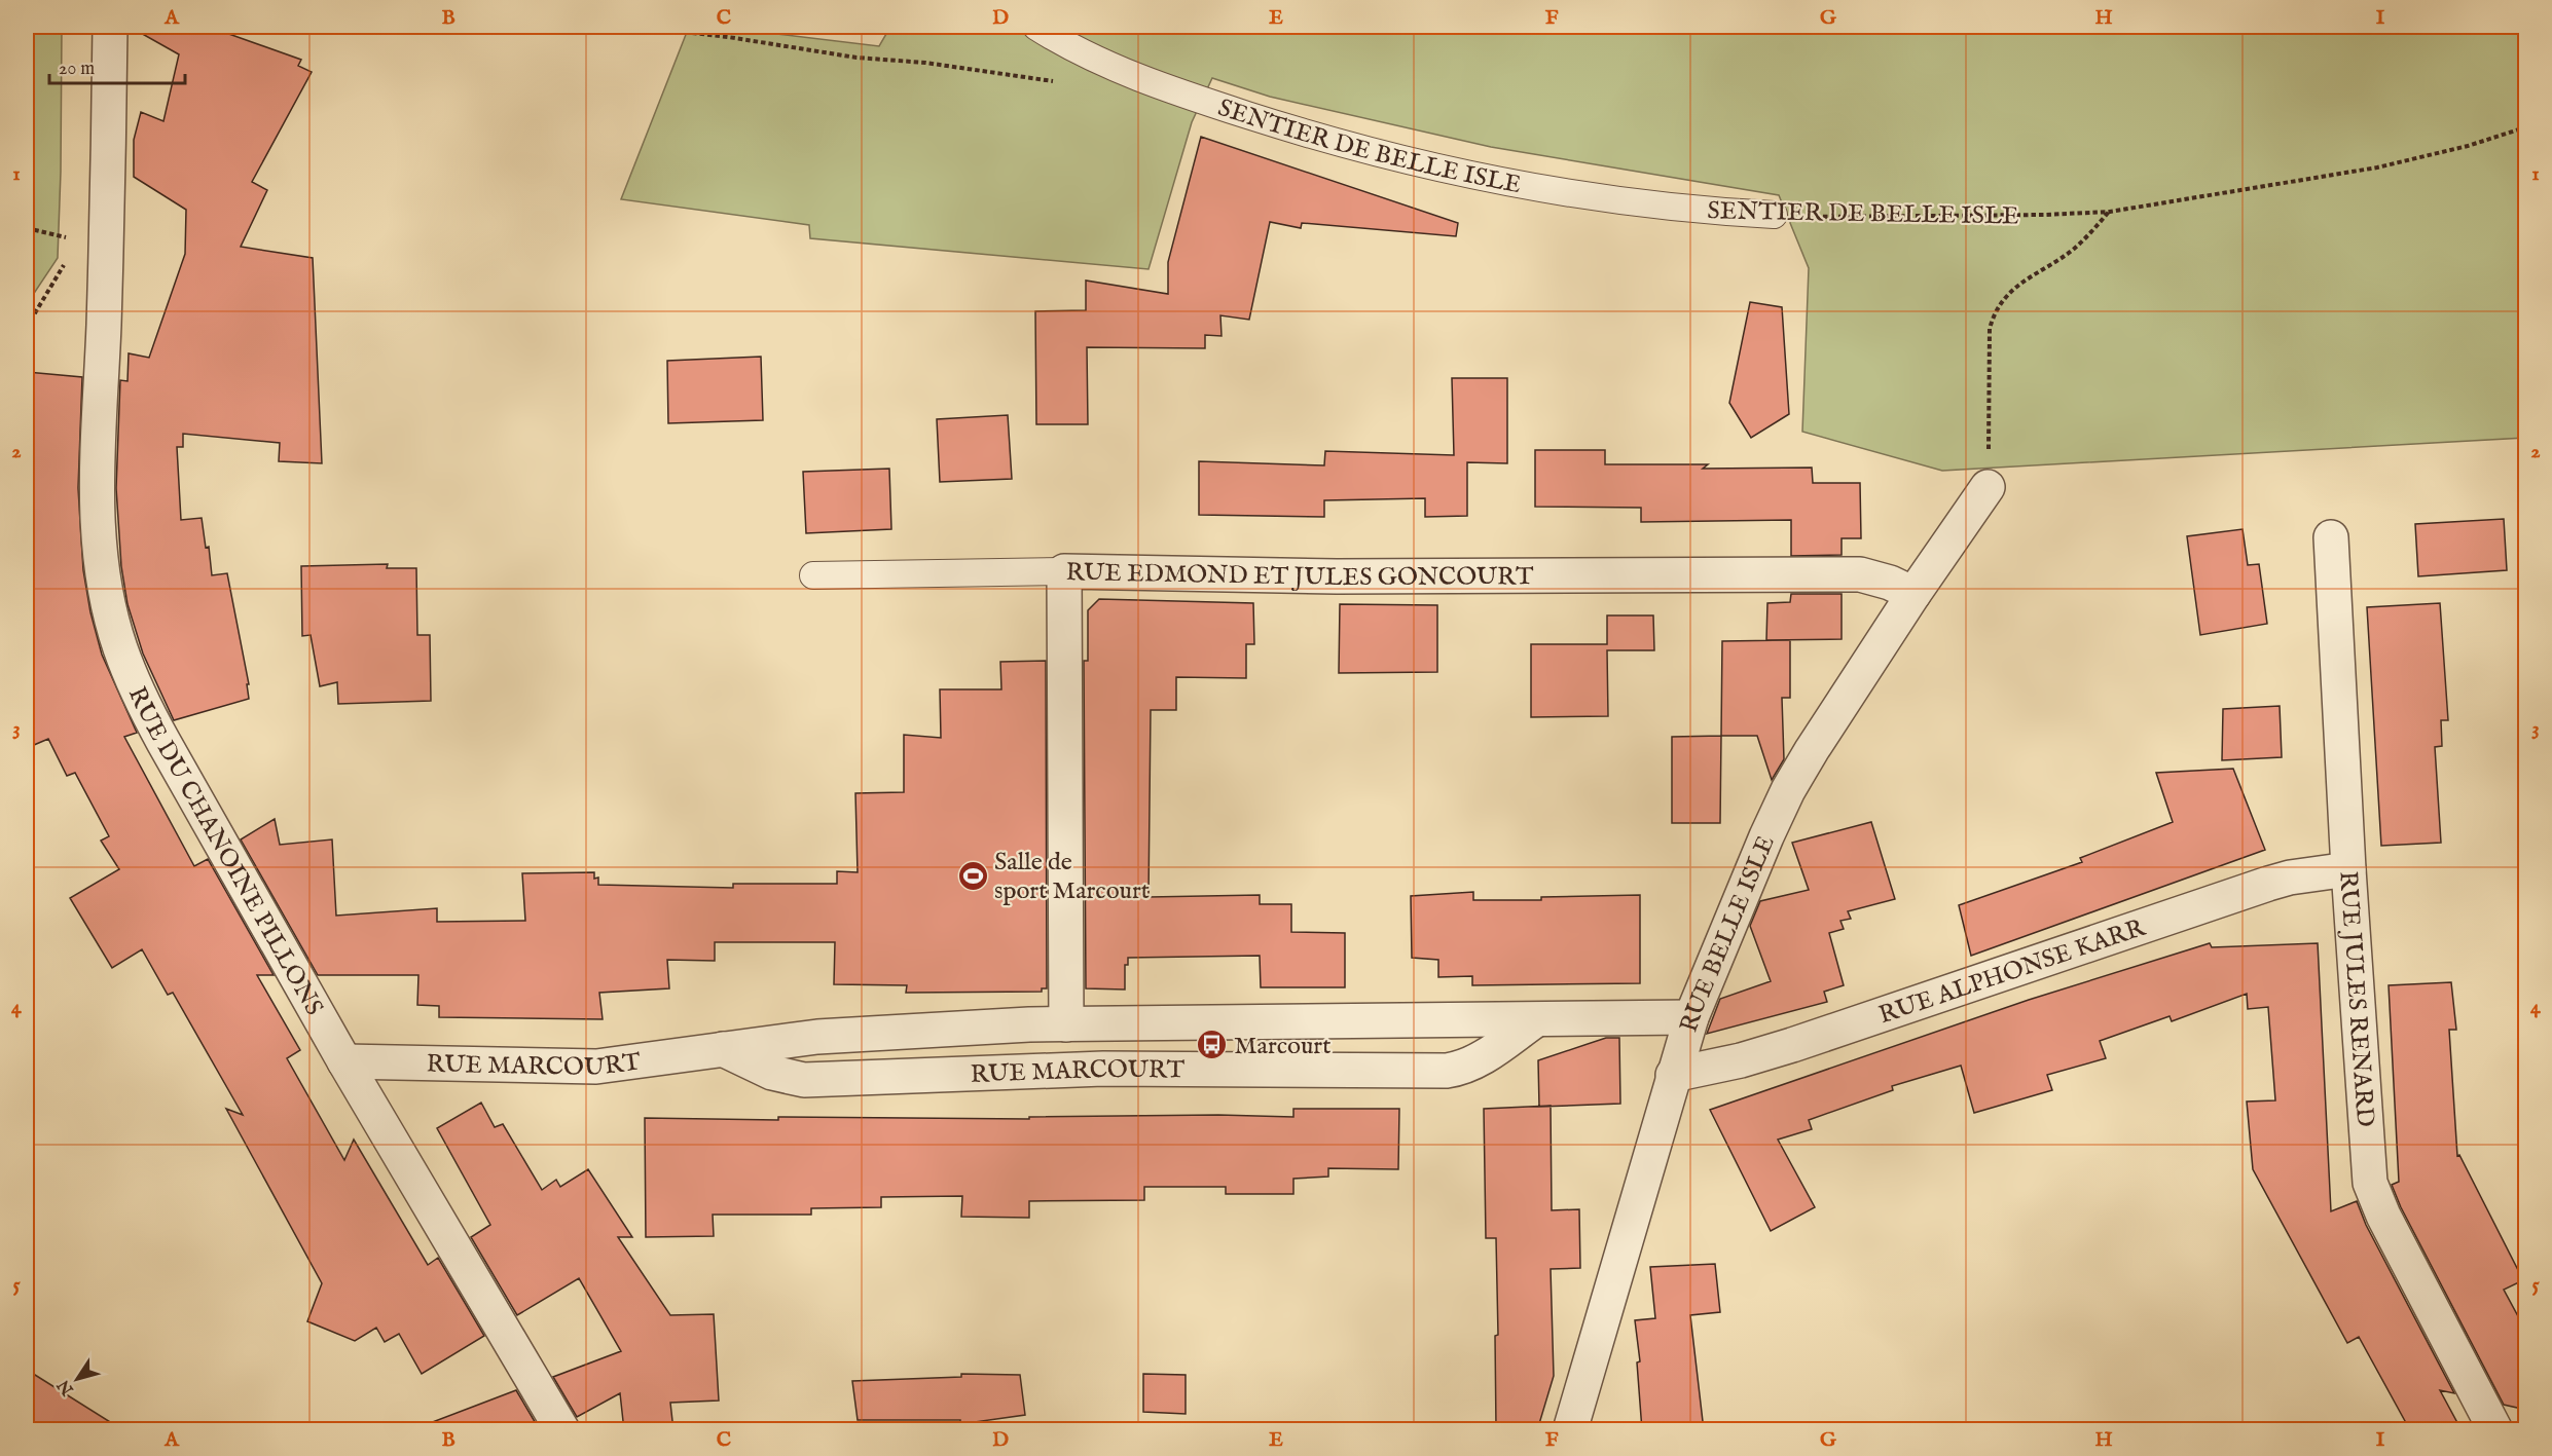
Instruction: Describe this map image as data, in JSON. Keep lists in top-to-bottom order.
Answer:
{
  "streets": {
    "street": [
      "RUE EDMOND ET JULES GONCOURT",
      "RUE DU CHANOINE PILLONS",
      "RUE BELLE ISLE",
      "RUE ALPHONSE KARR",
      "RUE JULES RENARD",
      "RUE MARCOURT"
    ],
    "lane": ["SENTIER DE BELLE ISLE"]
  },
  "crossings": [
    ["RUE EDMOND ET JULES GONCOURT", "RUE BELLE ISLE"],
    ["RUE EDMOND ET JULES GONCOURT", "RUE MARCOURT"],
    ["RUE DU CHANOINE PILLONS", "RUE MARCOURT"],
    ["RUE BELLE ISLE", "RUE ALPHONSE KARR"],
    ["RUE BELLE ISLE", "RUE MARCOURT"],
    ["RUE ALPHONSE KARR", "RUE JULES RENARD"]
  ],
  "places": {
    "sports": ["Salle de sport Marcourt"],
    "bus stop": ["Marcourt"]
  },
  "scale_bar": "20 m",
  "north": "bottom left",
  "grid": {
    "columns": [
      "A",
      "B",
      "C",
      "D",
      "E",
      "F",
      "G",
      "H",
      "I"
    ],
    "rows": [
      "1",
      "2",
      "3",
      "4",
      "5"
    ]
  }
}
